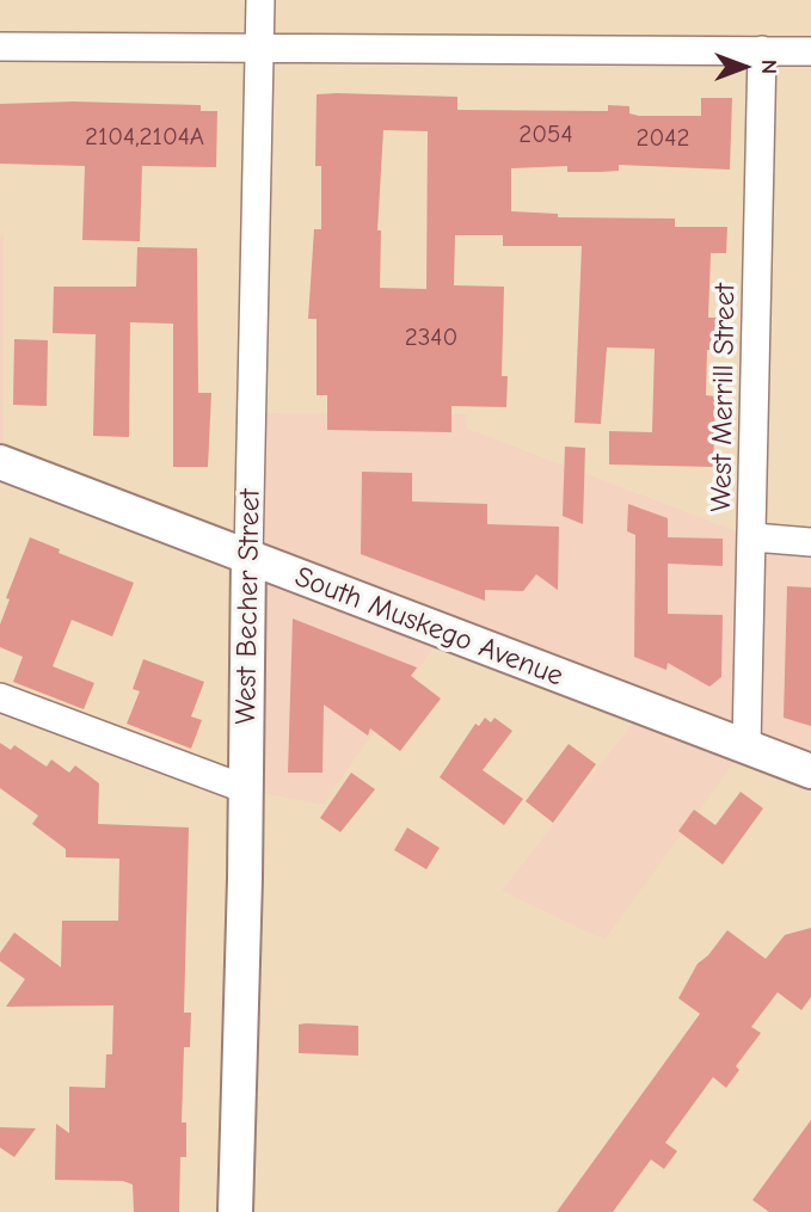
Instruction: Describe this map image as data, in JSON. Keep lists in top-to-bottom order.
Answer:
{
  "streets": {
    "street": ["West Merrill Street", "West Becher Street", "South Muskego Avenue"]
  },
  "crossings": [
    ["West Merrill Street", "South Muskego Avenue"],
    ["West Becher Street", "South Muskego Avenue"]
  ],
  "house_numbers": [
    "2054",
    "2104,2104A",
    "2042",
    "2340"
  ],
  "north": "right"
}
